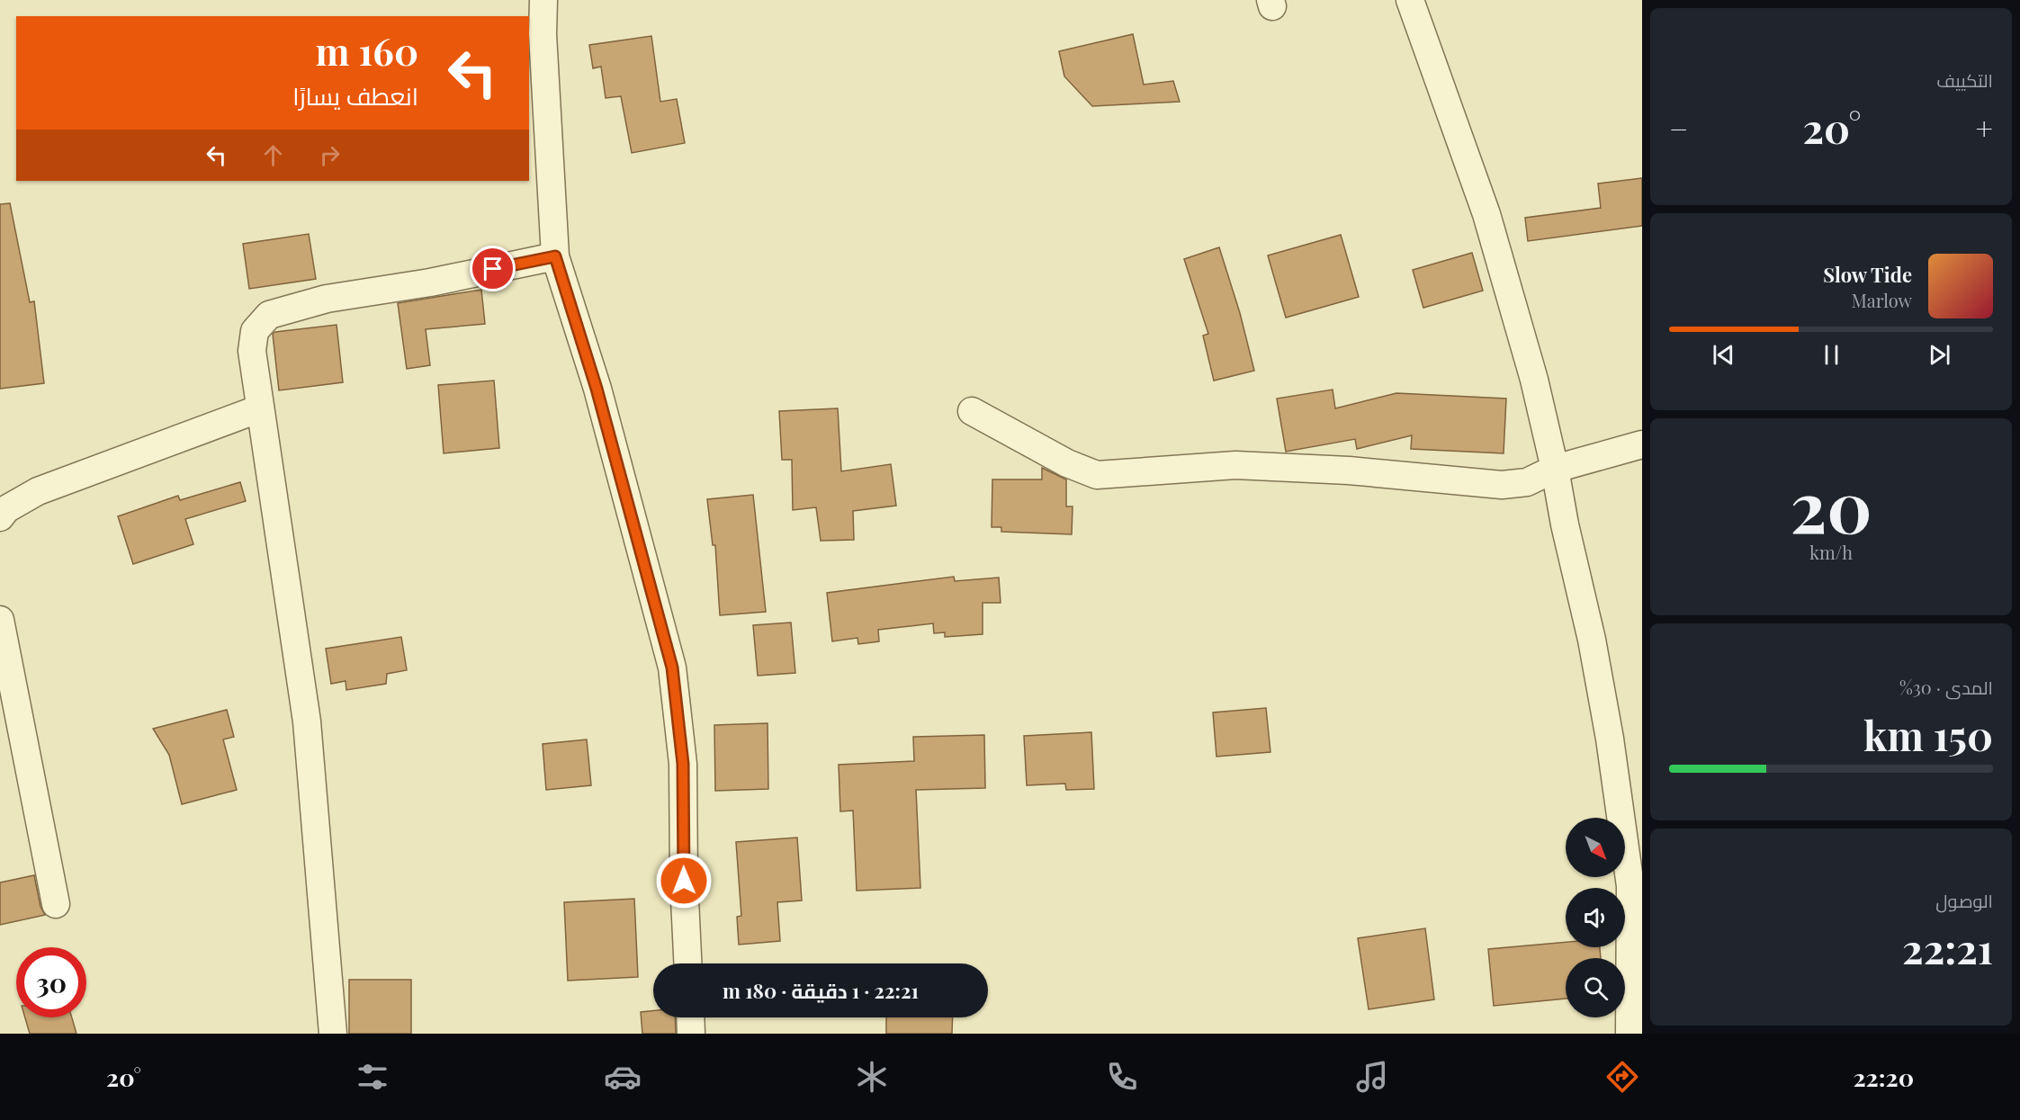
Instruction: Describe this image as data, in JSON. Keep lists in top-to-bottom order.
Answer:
{
  "north": "bottom right",
  "page": {
    "tile": [
      "التكييف",
      ["20", "km/h"],
      ["المدى · 30%", "150 km"],
      ["الوصول", "22:21"]
    ],
    "turn": ["160 m", "انعطف يسارًا"],
    "heat": ["−", "20°", "+"],
    "song": ["Slow Tide", "Marlow"],
    "limit": "30",
    "trip": "22:21 · 1 دقيقة · 180 m",
    "tabs": ["22:20", "20°"]
  }
}
